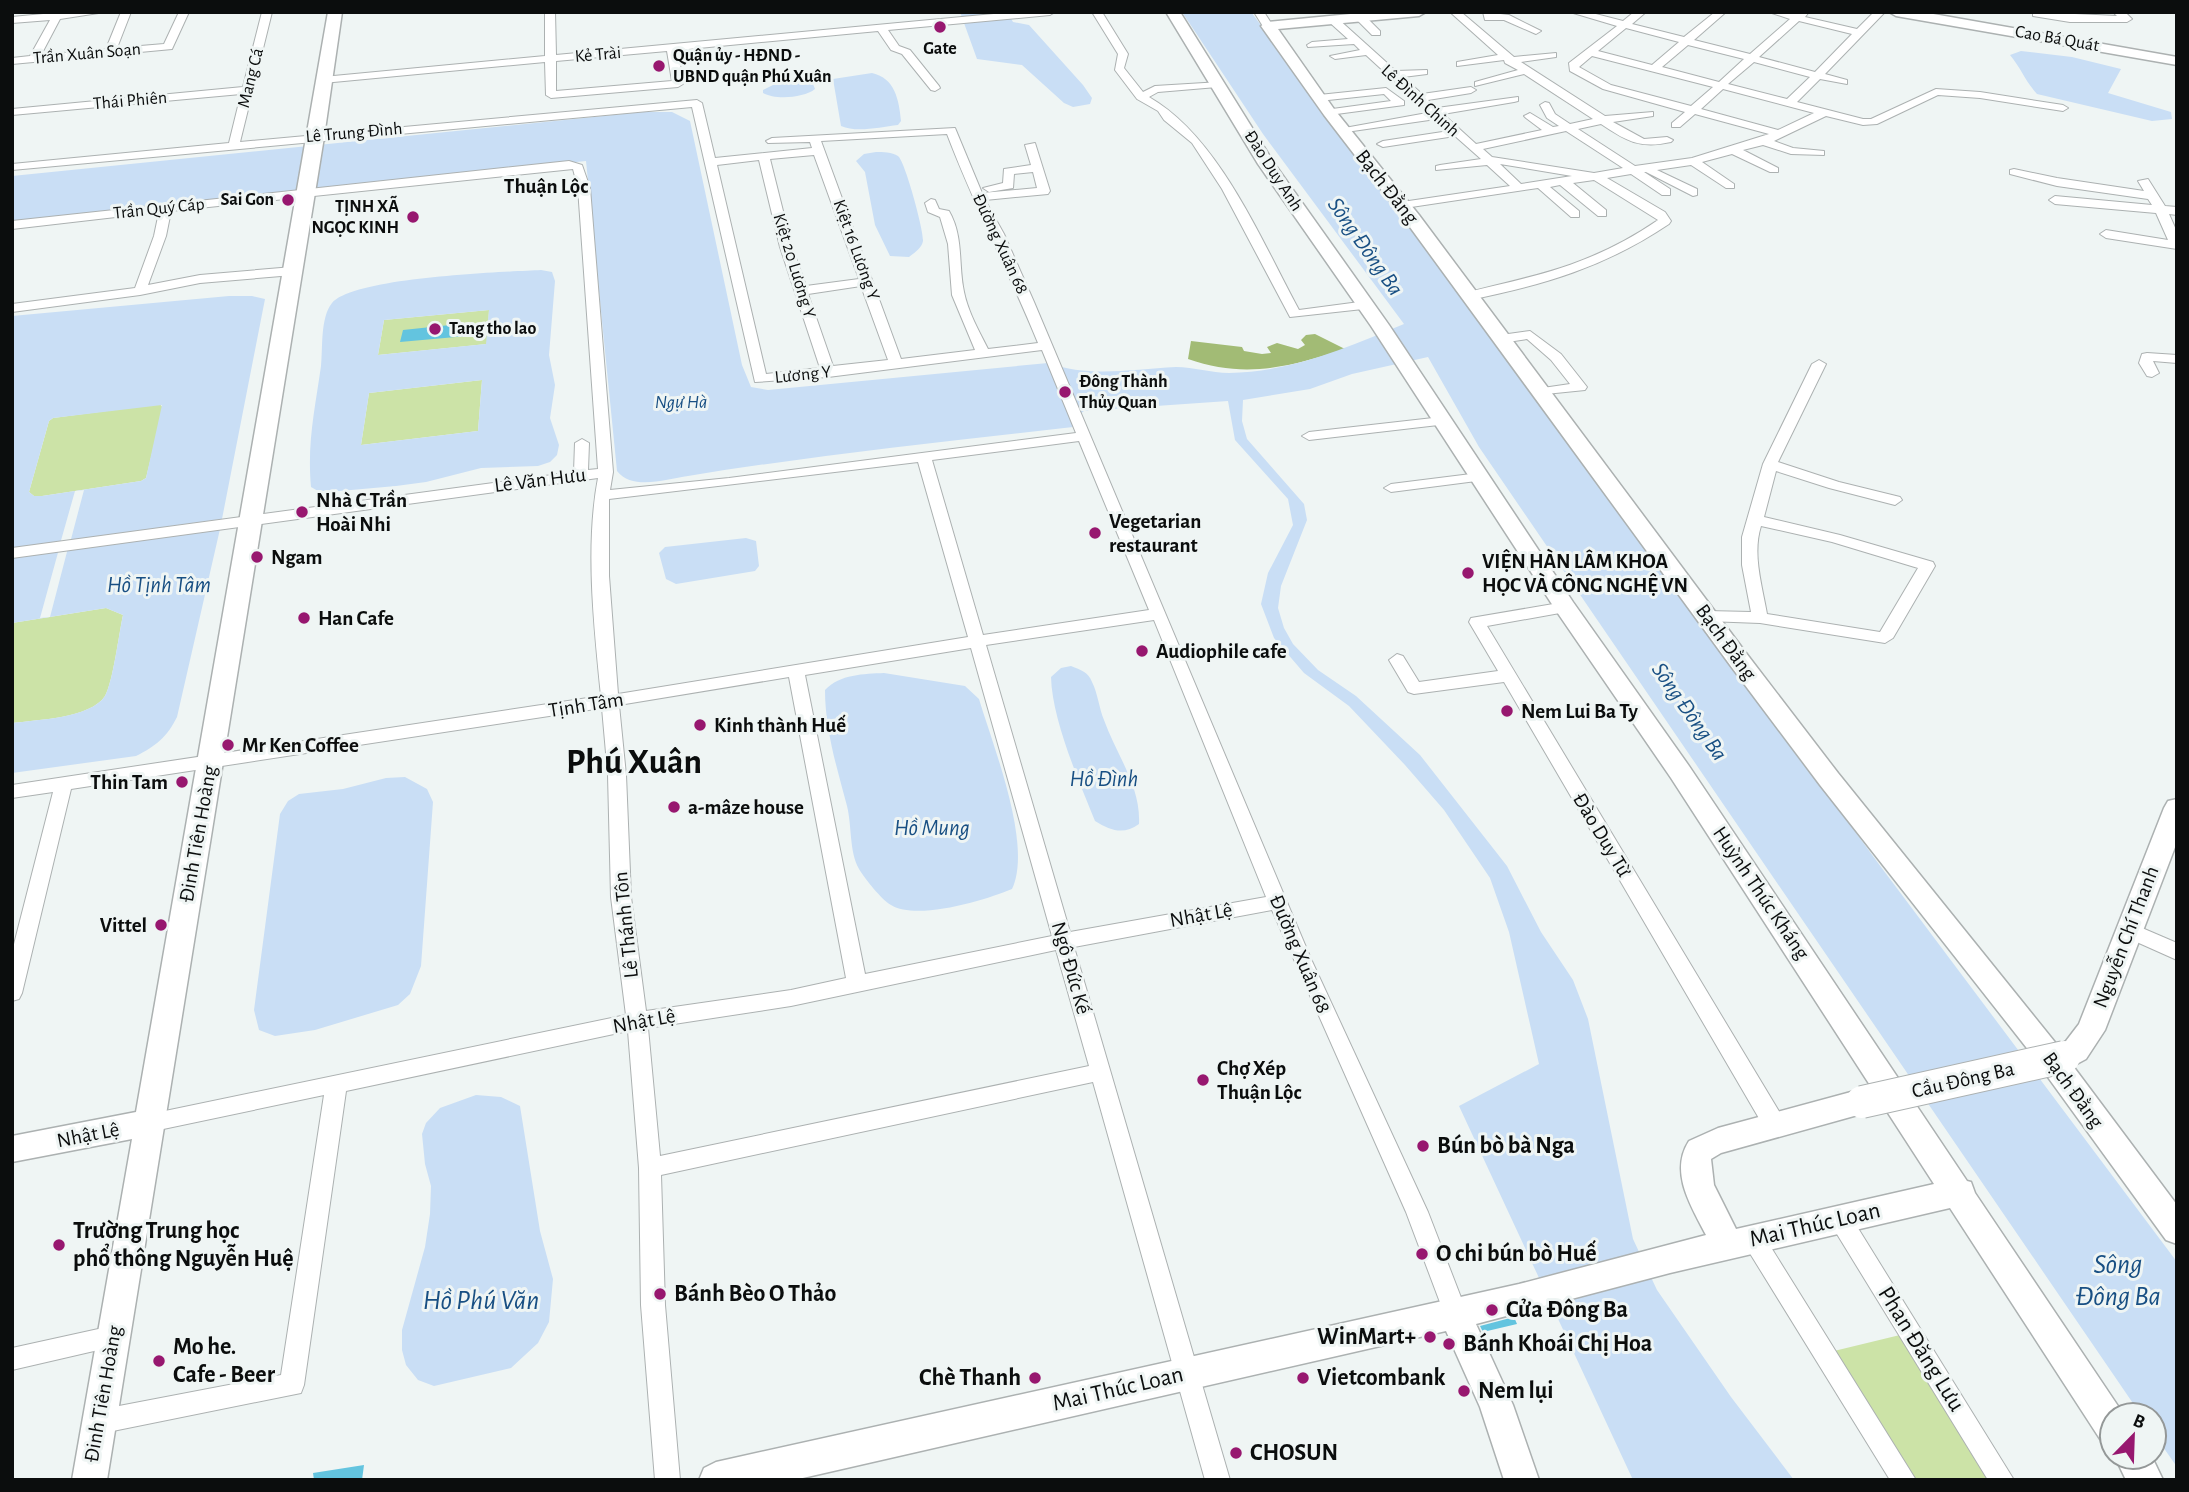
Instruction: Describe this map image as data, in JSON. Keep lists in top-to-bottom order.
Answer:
{
  "streets": {
    "main road": [
      "Cao Bá Quát",
      "Đào Duy Anh",
      "Bạch Đằng",
      "Đường Xuân 68",
      "Đinh Tiên Hoàng",
      "Huỳnh Thúc Kháng",
      "Nhật Lệ",
      "Nguyễn Chí Thanh",
      "Cầu Đông Ba",
      "Mai Thúc Loan"
    ],
    "street": [
      "Trần Xuân Soạn",
      "Kẻ Trài",
      "Mang Cá",
      "Thái Phiên",
      "Lê Đình Chinh",
      "Lê Trung Đình",
      "Trần Quý Cáp",
      "Kiệt 16 Lương Y",
      "Kiệt 20 Lương Y",
      "Lương Y",
      "Lê Văn Hưu",
      "Tịnh Tâm",
      "Đào Duy Từ",
      "Lê Thánh Tôn",
      "Ngô Đức Kế",
      "Phan Đăng Lưu"
    ]
  },
  "crossings": [
    ["Mang Cá", "Thái Phiên"],
    ["Mang Cá", "Lê Trung Đình"],
    ["Lê Trung Đình", "Lương Y"],
    ["Lê Trung Đình", "Đinh Tiên Hoàng"],
    ["Đào Duy Anh", "Huỳnh Thúc Kháng"],
    ["Trần Quý Cáp", "Đinh Tiên Hoàng"],
    ["Đường Xuân 68", "Kiệt 16 Lương Y"],
    ["Đường Xuân 68", "Lương Y"],
    ["Đường Xuân 68", "Lê Văn Hưu"],
    ["Đường Xuân 68", "Tịnh Tâm"],
    ["Đường Xuân 68", "Nhật Lệ"],
    ["Đường Xuân 68", "Mai Thúc Loan"],
    ["Kiệt 16 Lương Y", "Lương Y"],
    ["Kiệt 20 Lương Y", "Lương Y"],
    ["Lê Văn Hưu", "Đinh Tiên Hoàng"],
    ["Lê Văn Hưu", "Lê Thánh Tôn"],
    ["Lê Văn Hưu", "Ngô Đức Kế"],
    ["Tịnh Tâm", "Đinh Tiên Hoàng"],
    ["Tịnh Tâm", "Lê Thánh Tôn"],
    ["Tịnh Tâm", "Ngô Đức Kế"],
    ["Đinh Tiên Hoàng", "Nhật Lệ"],
    ["Đào Duy Từ", "Huỳnh Thúc Kháng"],
    ["Đào Duy Từ", "Cầu Đông Ba"],
    ["Huỳnh Thúc Kháng", "Mai Thúc Loan"],
    ["Nhật Lệ", "Lê Thánh Tôn"],
    ["Nhật Lệ", "Ngô Đức Kế"],
    ["Nguyễn Chí Thanh", "Cầu Đông Ba"],
    ["Ngô Đức Kế", "Mai Thúc Loan"],
    ["Mai Thúc Loan", "Phan Đăng Lưu"]
  ],
  "districts": ["Thuận Lộc", "Phú Xuân"],
  "water": [
    "Sông Đông Ba",
    "Ngự Hà",
    "Hồ Tịnh Tâm",
    "Hồ Đình",
    "Hồ Mung",
    "Hồ Phú Văn"
  ],
  "places": [
    "Gate",
    "Quận ủy - HĐND - UBND quận Phú Xuân",
    "Sai Gon",
    "TỊNH XÃ NGỌC KINH",
    "Tang tho lao",
    "Đông Thành Thủy Quan",
    "Nhà C Trần Hoài Nhi",
    "Vegetarian restaurant",
    "Ngam",
    "VIỆN HÀN LÂM KHOA HỌC VÀ CÔNG NGHỆ VN",
    "Han Cafe",
    "Audiophile cafe",
    "Nem Lui Ba Ty",
    "Kinh thành Huế",
    "Mr Ken Coffee",
    "Thin Tam",
    "a-mâze house",
    "Vittel",
    "Chợ Xép Thuận Lộc",
    "Bún bò bà Nga",
    "Trường Trung học phổ thông Nguyễn Huệ",
    "O chi bún bò Huế",
    "Bánh Bèo O Thảo",
    "Cửa Đông Ba",
    "WinMart+",
    "Bánh Khoái Chị Hoa",
    "Mo he. Cafe - Beer",
    "Chè Thanh",
    "Vietcombank",
    "Nem lụi",
    "CHOSUN"
  ],
  "north": "top right"
}
